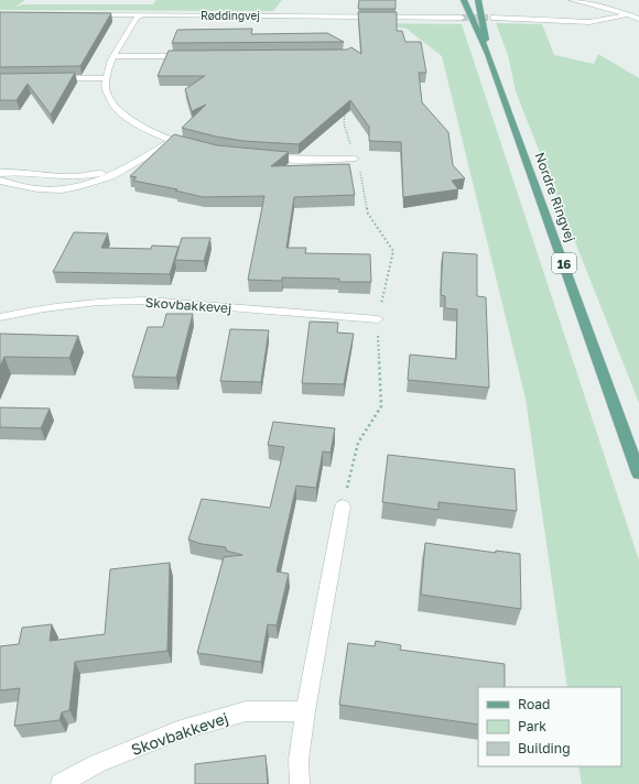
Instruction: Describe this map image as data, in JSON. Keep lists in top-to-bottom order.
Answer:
{
  "streets": {
    "main road": ["Nordre Ringvej", "16"],
    "street": ["Røddingvej", "Skovbakkevej"]
  },
  "legend": ["Road", "Park", "Building"]
}
